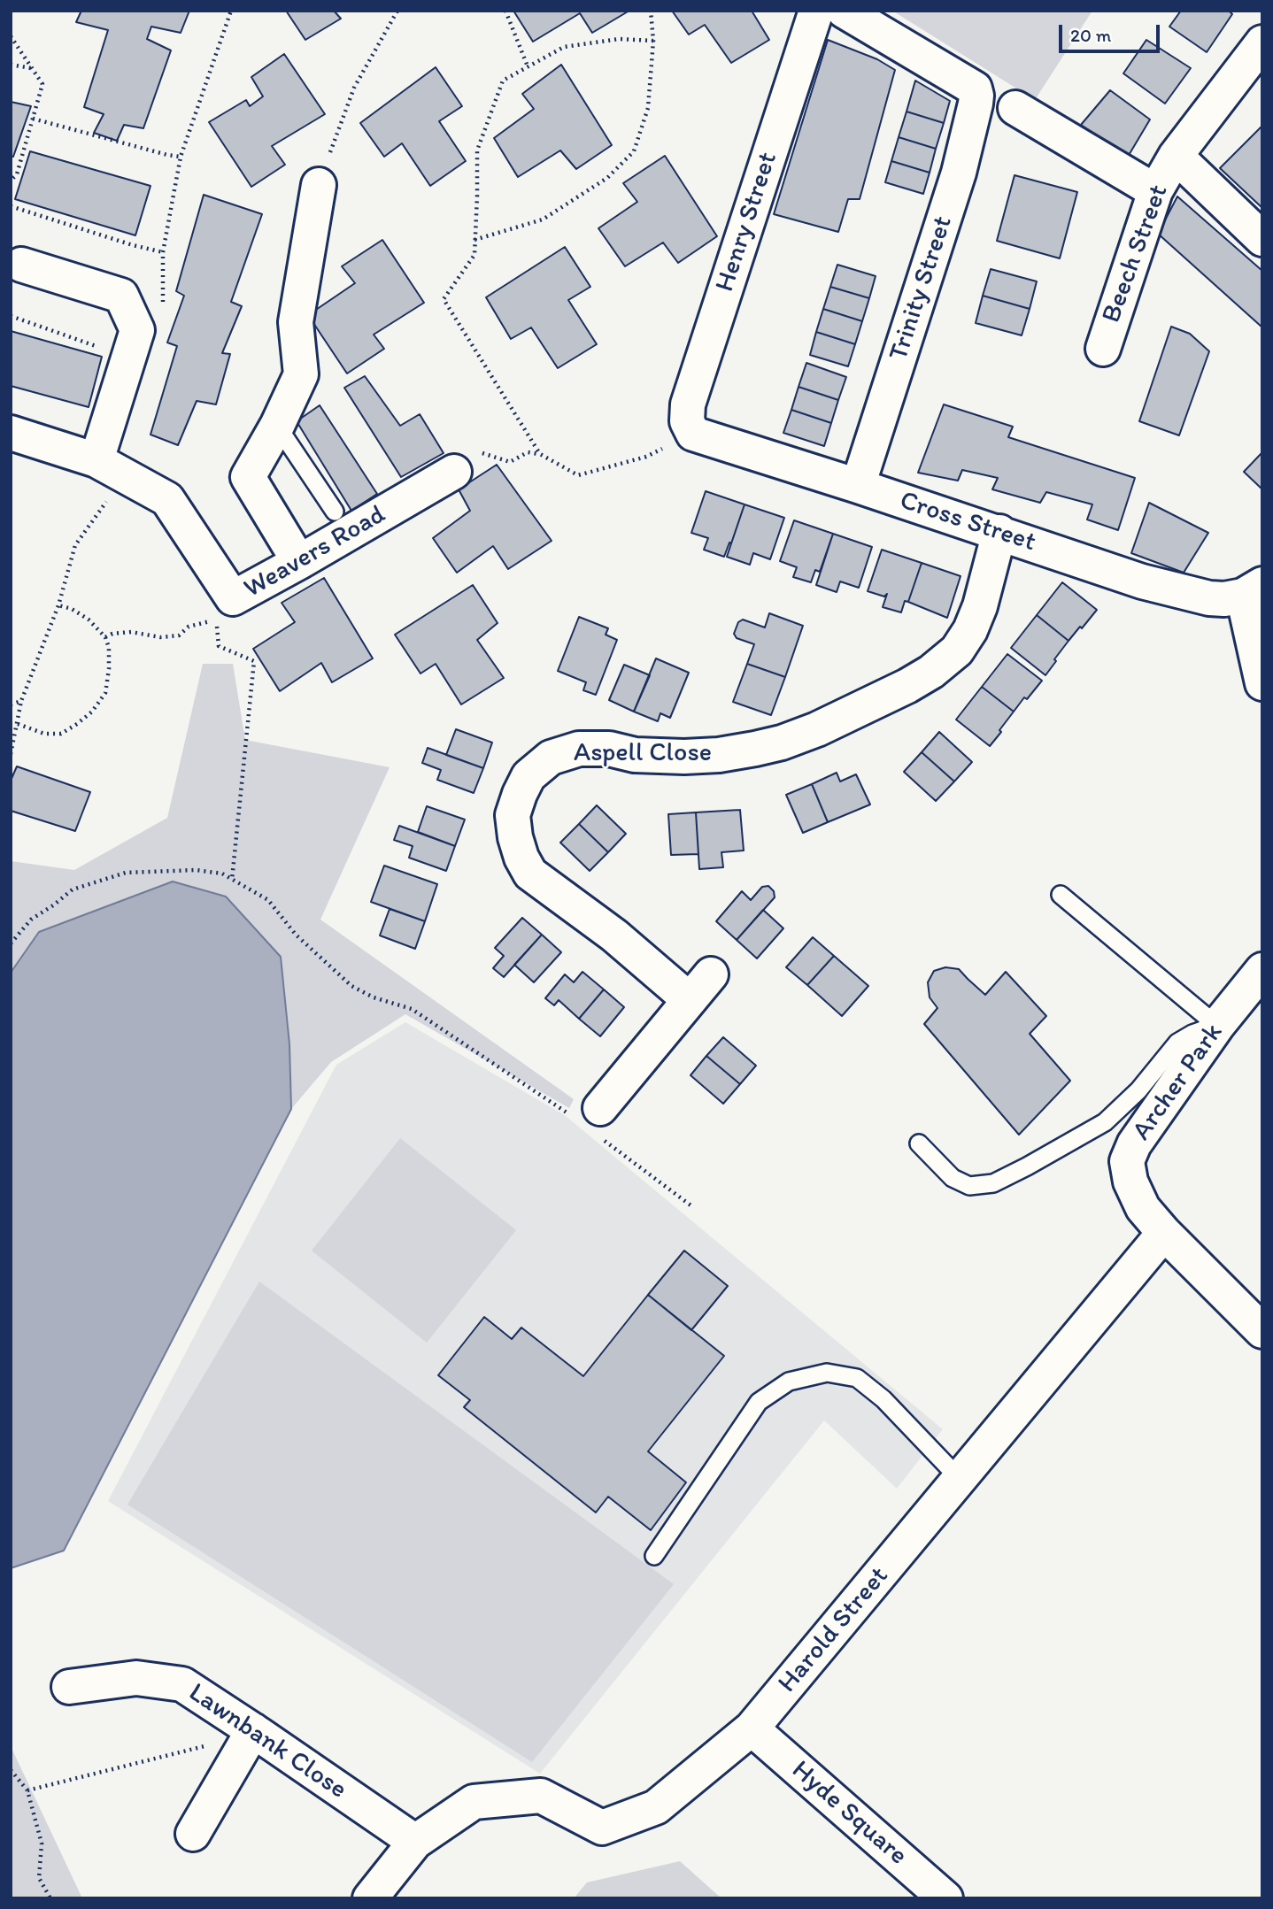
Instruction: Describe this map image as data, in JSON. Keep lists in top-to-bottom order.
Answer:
{
  "streets": {
    "street": [
      "Henry Street",
      "Beech Street",
      "Trinity Street",
      "Cross Street",
      "Weavers Road",
      "Aspell Close",
      "Archer Park",
      "Harold Street",
      "Lawnbank Close",
      "Hyde Square"
    ]
  },
  "crossings": [
    ["Henry Street", "Cross Street"],
    ["Trinity Street", "Cross Street"],
    ["Cross Street", "Aspell Close"],
    ["Archer Park", "Harold Street"],
    ["Harold Street", "Lawnbank Close"],
    ["Harold Street", "Hyde Square"]
  ],
  "scale_bar": "20 m"
}
